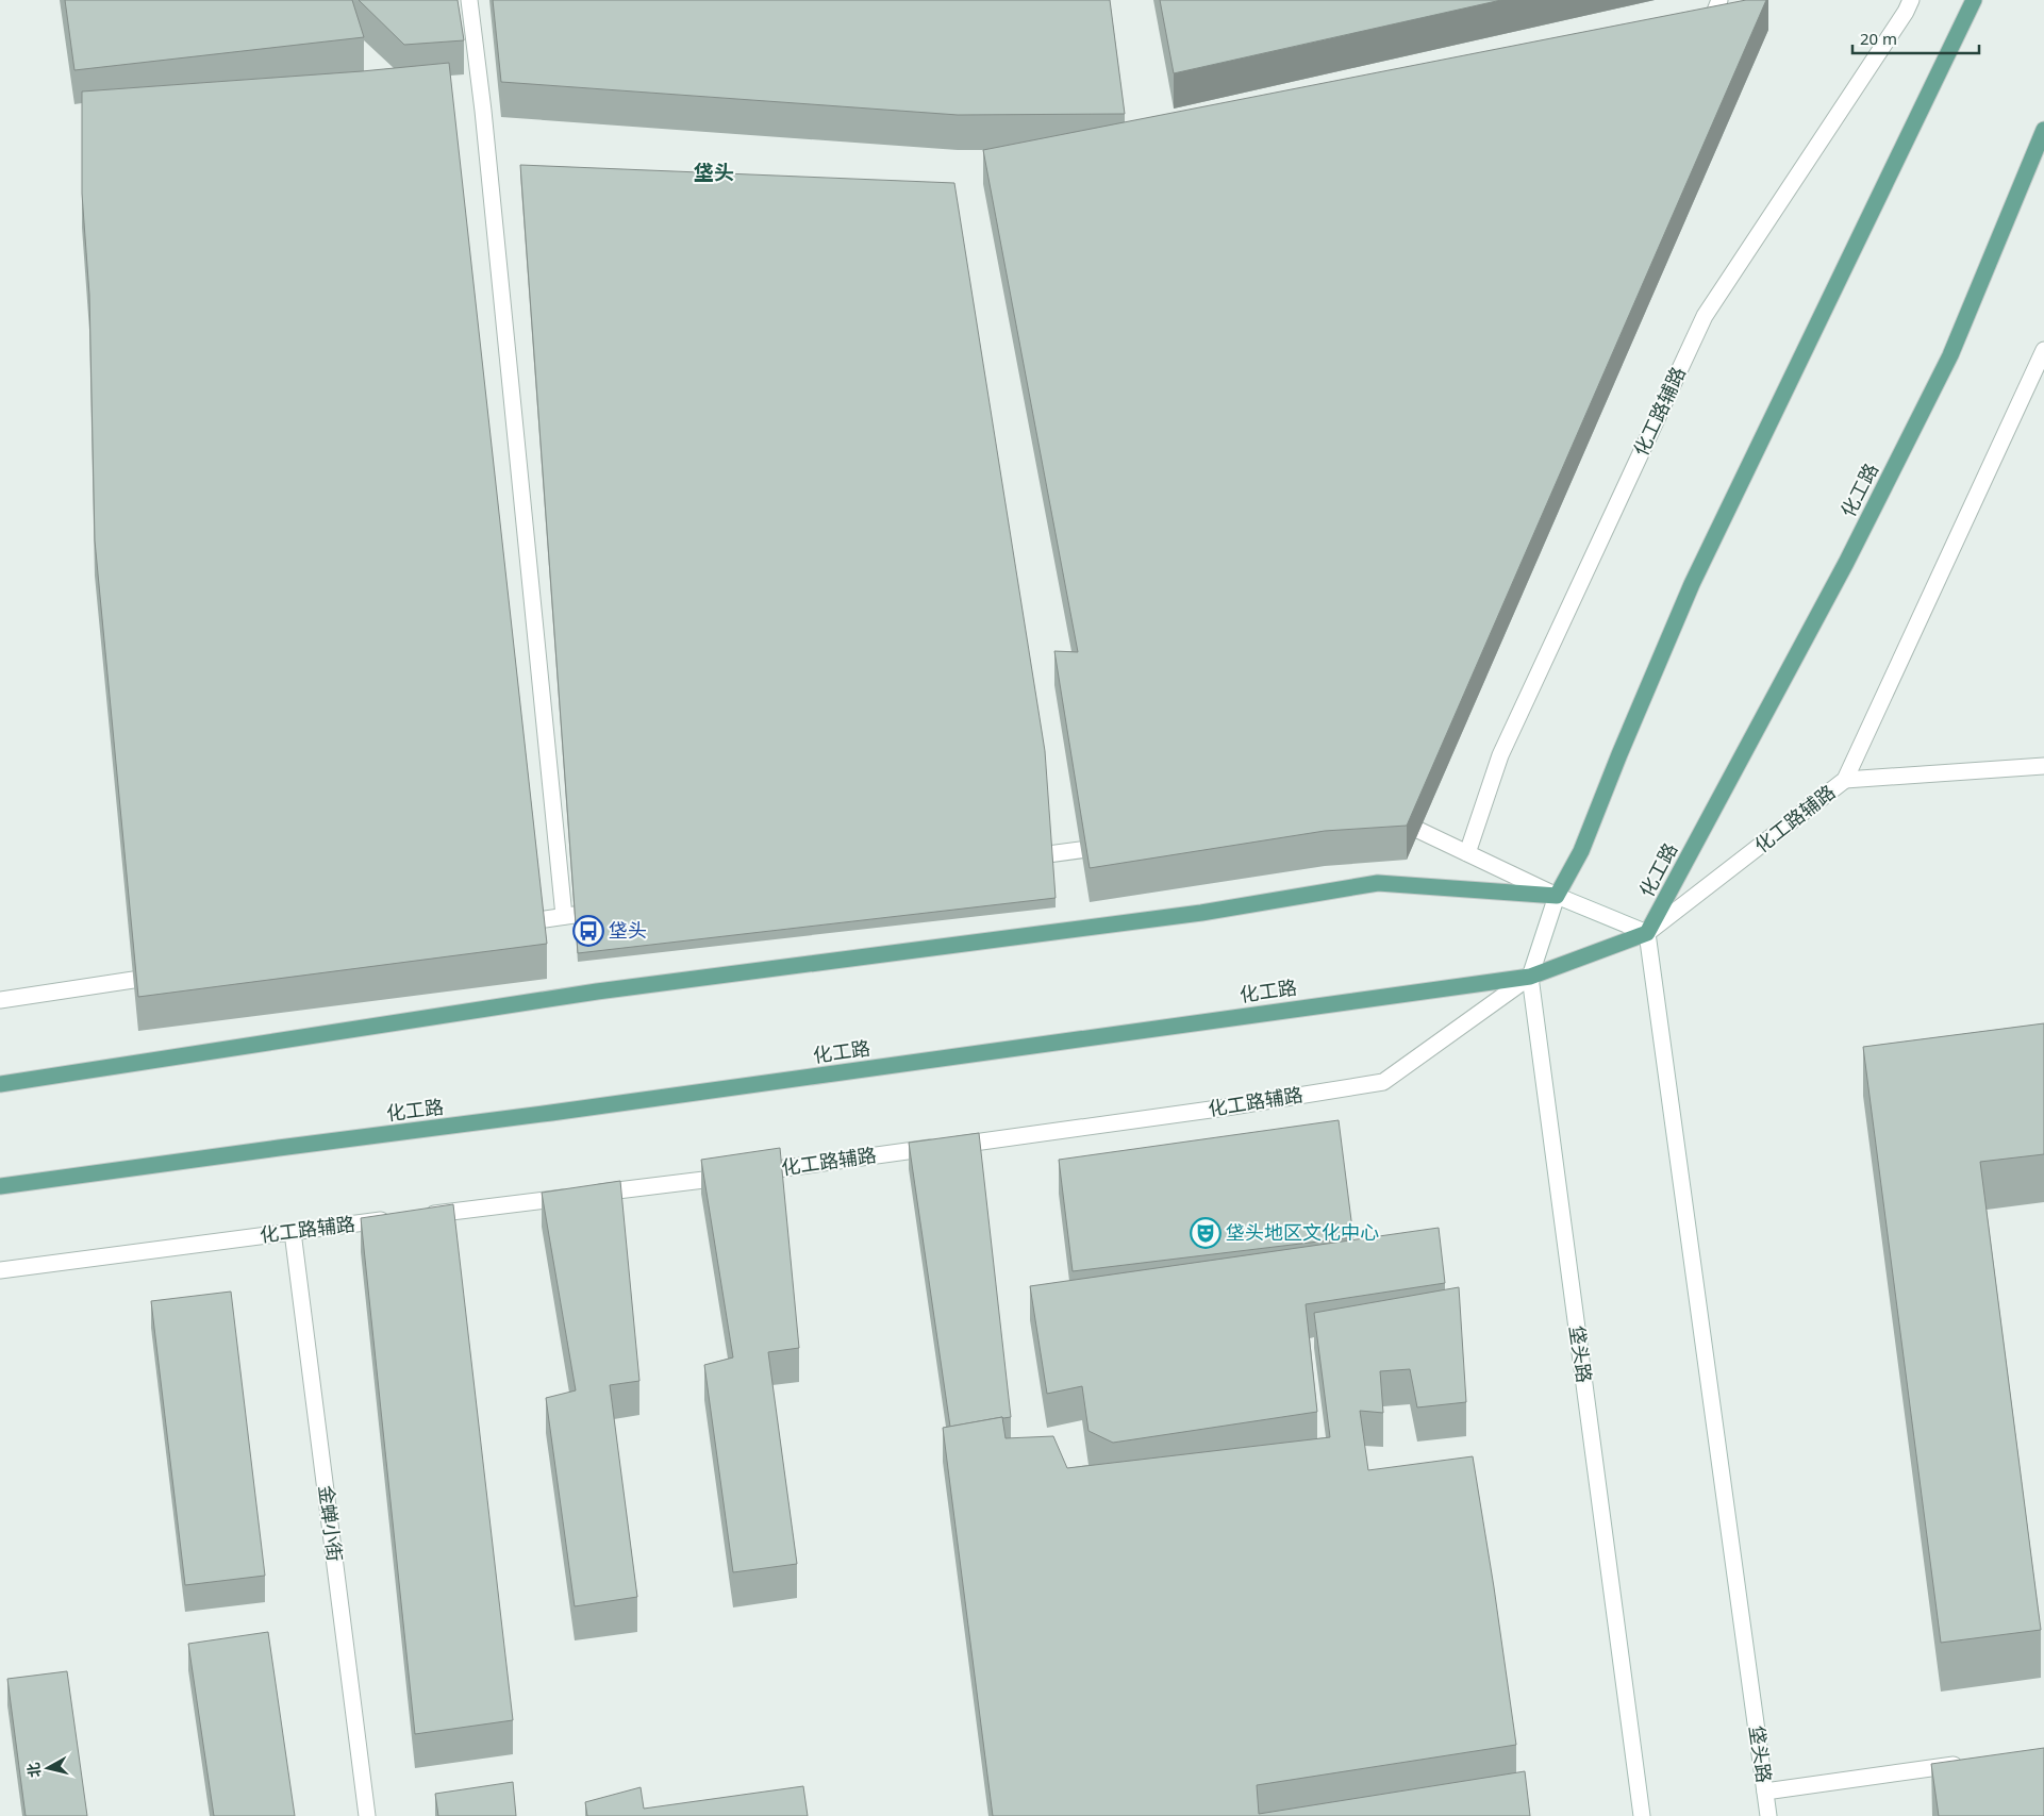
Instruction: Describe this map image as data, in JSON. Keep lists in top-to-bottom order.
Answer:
{
  "streets": {
    "main road": ["化工路"],
    "street": ["化工路辅路", "垡头路", "金蝉小街"]
  },
  "crossings": [
    ["化工路辅路", "化工路"],
    ["化工路辅路", "垡头路"],
    ["化工路辅路", "金蝉小街"],
    ["化工路", "垡头路"]
  ],
  "districts": ["垡头"],
  "places": {
    "bus stop": ["垡头"],
    "theatre": ["垡头地区文化中心"]
  },
  "scale_bar": "20 m",
  "north": "left"
}
